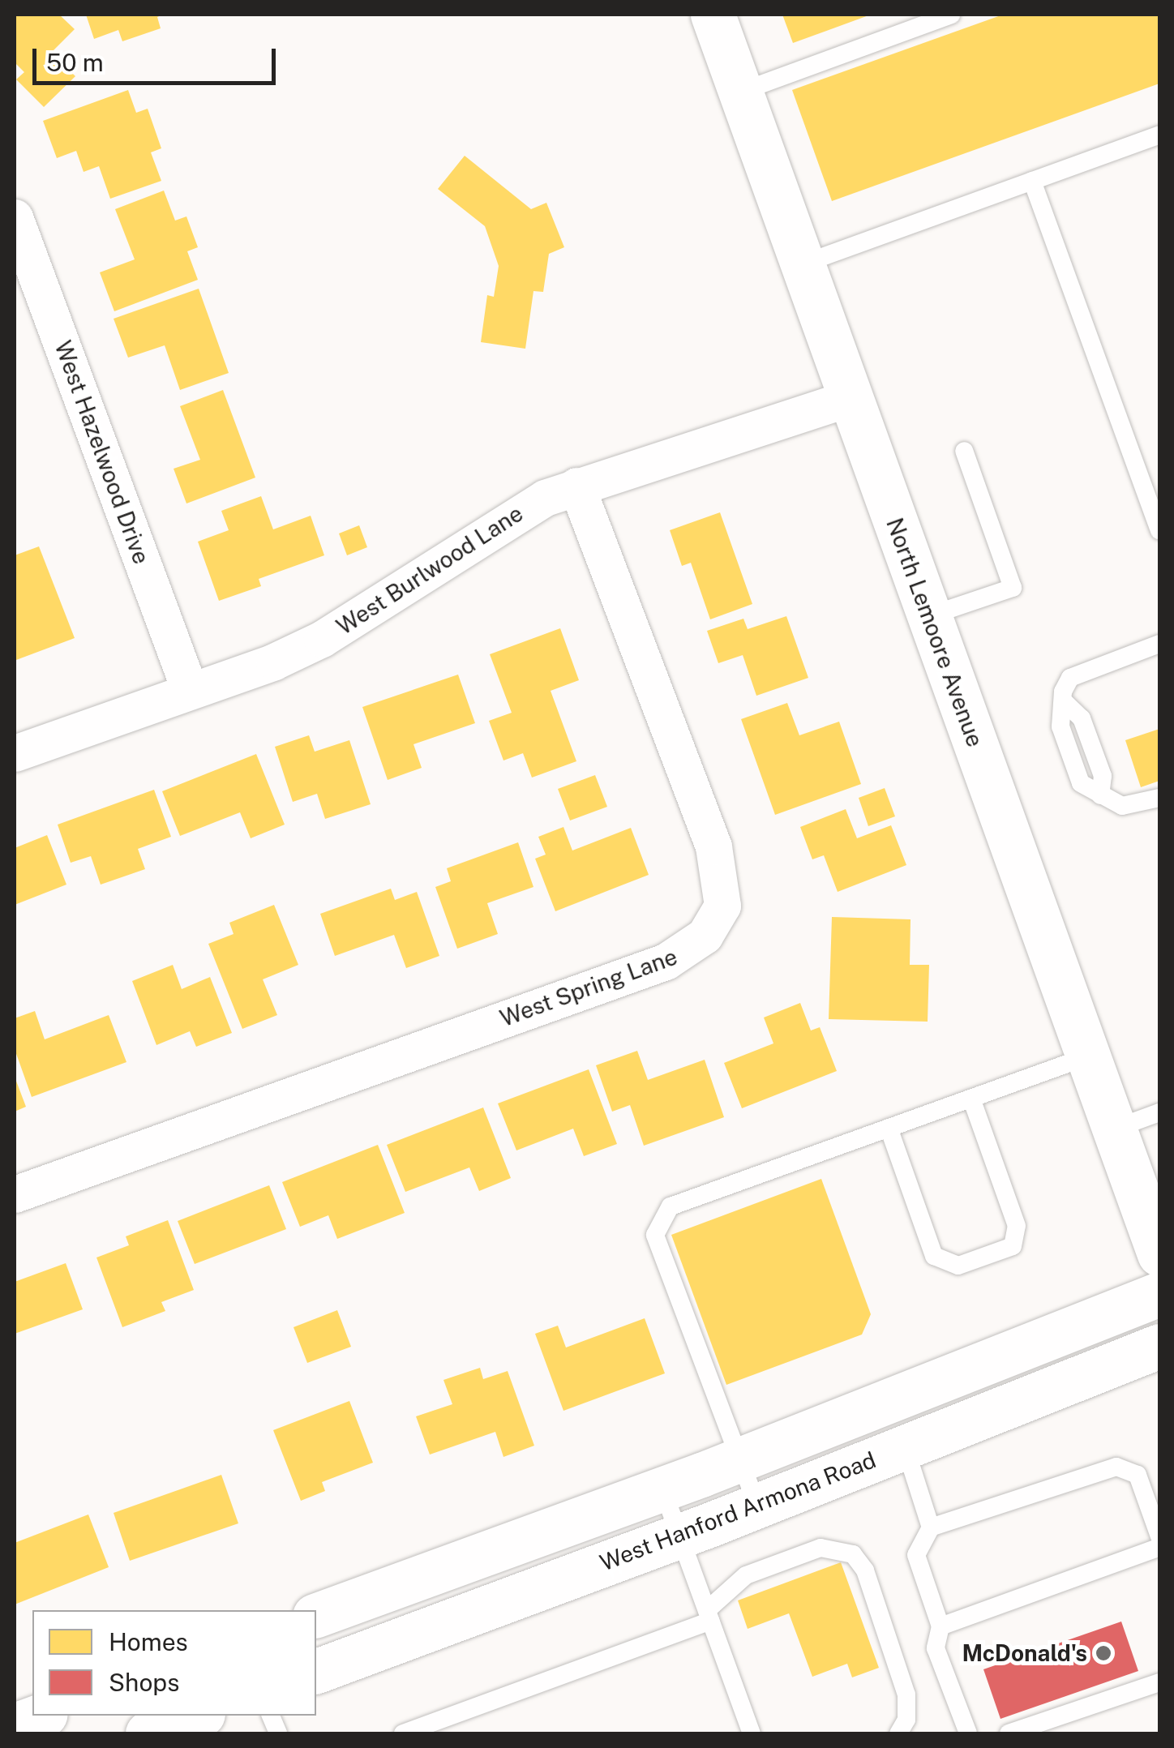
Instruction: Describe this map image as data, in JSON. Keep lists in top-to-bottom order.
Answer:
{
  "streets": {
    "main road": ["North Lemoore Avenue", "West Hanford Armona Road"],
    "street": ["West Hazelwood Drive", "West Burlwood Lane", "West Spring Lane"]
  },
  "crossings": [
    ["West Hazelwood Drive", "West Burlwood Lane"],
    ["West Burlwood Lane", "North Lemoore Avenue"],
    ["West Burlwood Lane", "West Spring Lane"],
    ["North Lemoore Avenue", "West Hanford Armona Road"]
  ],
  "places": ["McDonald's"],
  "legend": ["Homes", "Shops"],
  "scale_bar": "50 m"
}
